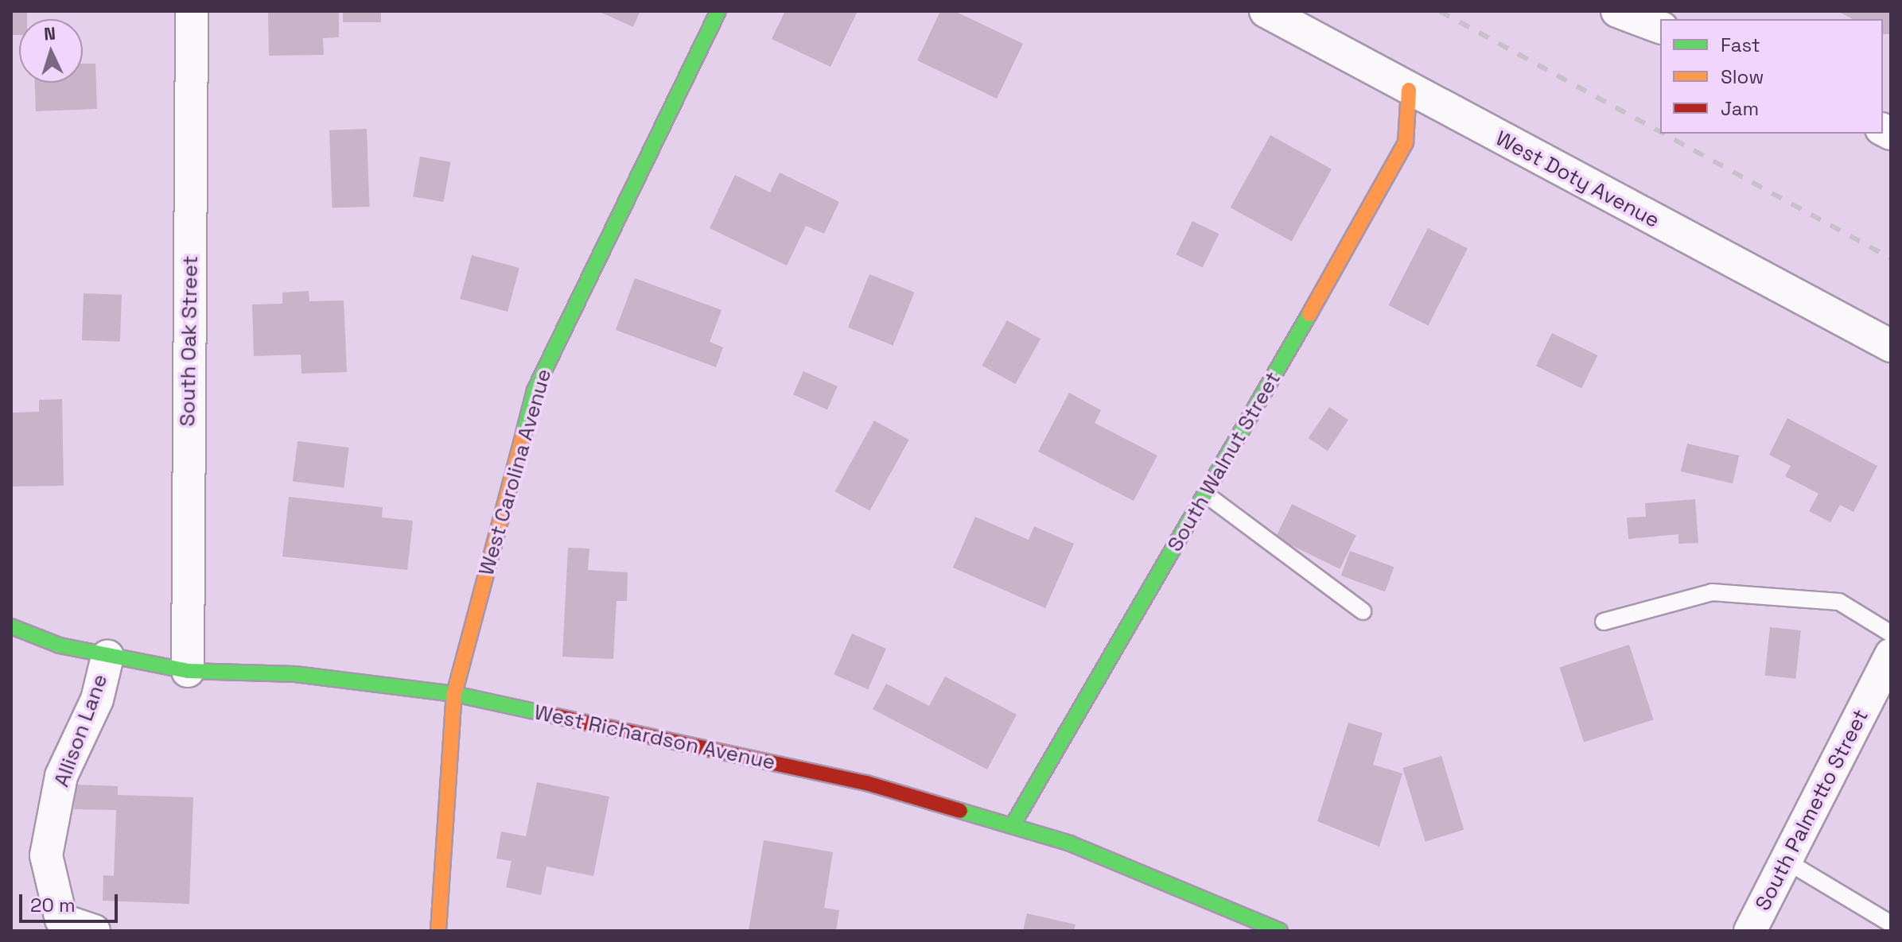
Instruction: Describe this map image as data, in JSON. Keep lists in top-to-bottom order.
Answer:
{
  "streets": {
    "street": [
      "West Doty Avenue",
      "South Oak Street",
      "South Walnut Street",
      "West Carolina Avenue",
      "Allison Lane",
      "West Richardson Avenue",
      "South Palmetto Street"
    ]
  },
  "crossings": [
    ["West Doty Avenue", "South Walnut Street"],
    ["South Oak Street", "West Richardson Avenue"],
    ["South Walnut Street", "West Richardson Avenue"],
    ["West Carolina Avenue", "West Richardson Avenue"],
    ["Allison Lane", "West Richardson Avenue"]
  ],
  "legend": ["Fast", "Slow", "Jam"],
  "scale_bar": "20 m",
  "north": "top"
}
